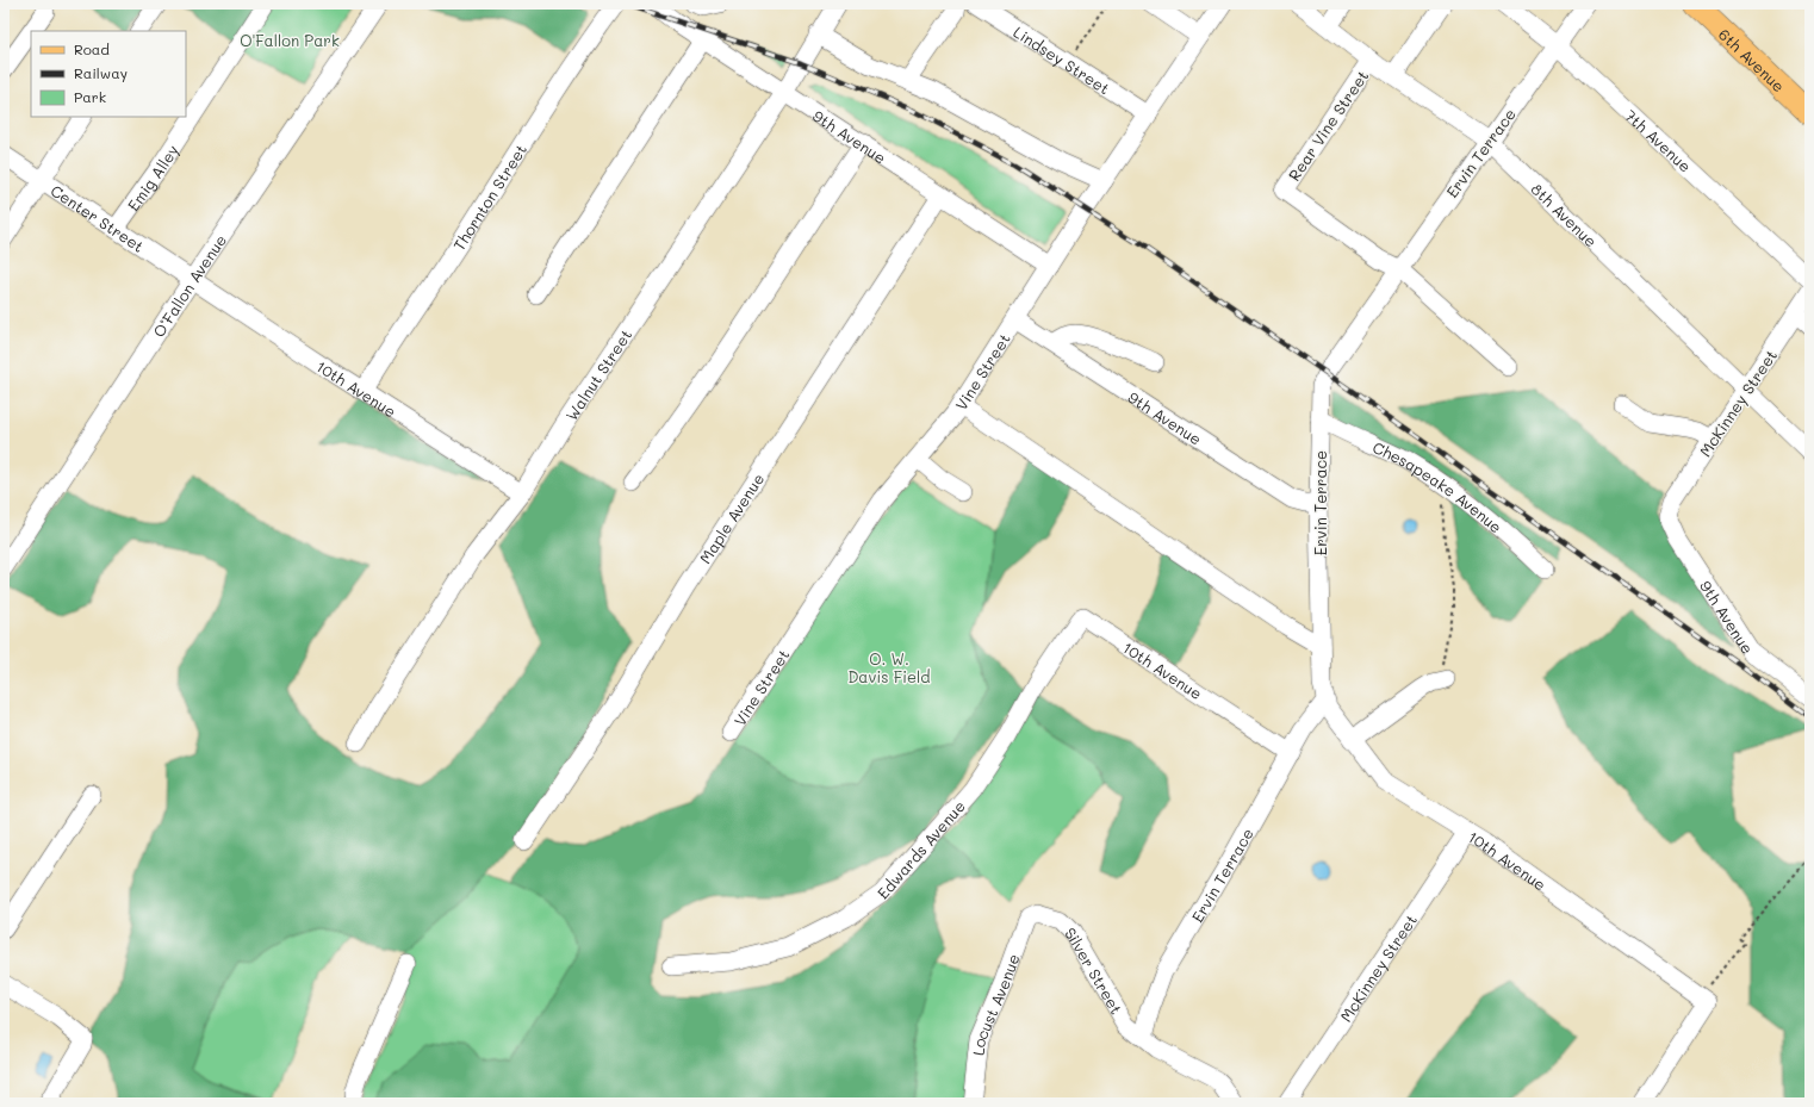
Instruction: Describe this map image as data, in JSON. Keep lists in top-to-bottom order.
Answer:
{
  "streets": {
    "main road": ["6th Avenue"],
    "street": [
      "Lindsey Street",
      "Rear Vine Street",
      "9th Avenue",
      "7th Avenue",
      "Ervin Terrace",
      "Emig Alley",
      "Thornton Street",
      "8th Avenue",
      "Center Street",
      "O’Fallon Avenue",
      "Vine Street",
      "Walnut Street",
      "10th Avenue",
      "McKinney Street",
      "Chesapeake Avenue",
      "Maple Avenue",
      "Edwards Avenue",
      "Silver Street",
      "Locust Avenue"
    ]
  },
  "crossings": [
    ["Lindsey Street", "Vine Street"],
    ["Rear Vine Street", "Ervin Terrace"],
    ["Rear Vine Street", "8th Avenue"],
    ["9th Avenue", "Ervin Terrace"],
    ["9th Avenue", "Vine Street"],
    ["9th Avenue", "Walnut Street"],
    ["9th Avenue", "McKinney Street"],
    ["9th Avenue", "Maple Avenue"],
    ["7th Avenue", "Ervin Terrace"],
    ["Ervin Terrace", "8th Avenue"],
    ["Ervin Terrace", "10th Avenue"],
    ["Ervin Terrace", "Chesapeake Avenue"],
    ["Ervin Terrace", "Silver Street"],
    ["Emig Alley", "Center Street"],
    ["Thornton Street", "10th Avenue"],
    ["8th Avenue", "McKinney Street"],
    ["Center Street", "O’Fallon Avenue"],
    ["Center Street", "10th Avenue"],
    ["O’Fallon Avenue", "10th Avenue"],
    ["Walnut Street", "10th Avenue"],
    ["10th Avenue", "McKinney Street"],
    ["10th Avenue", "Edwards Avenue"],
    ["Silver Street", "Locust Avenue"]
  ],
  "parks": ["O'Fallon Park", "O. W. Davis Field"],
  "legend": ["Road", "Railway", "Park"]
}
